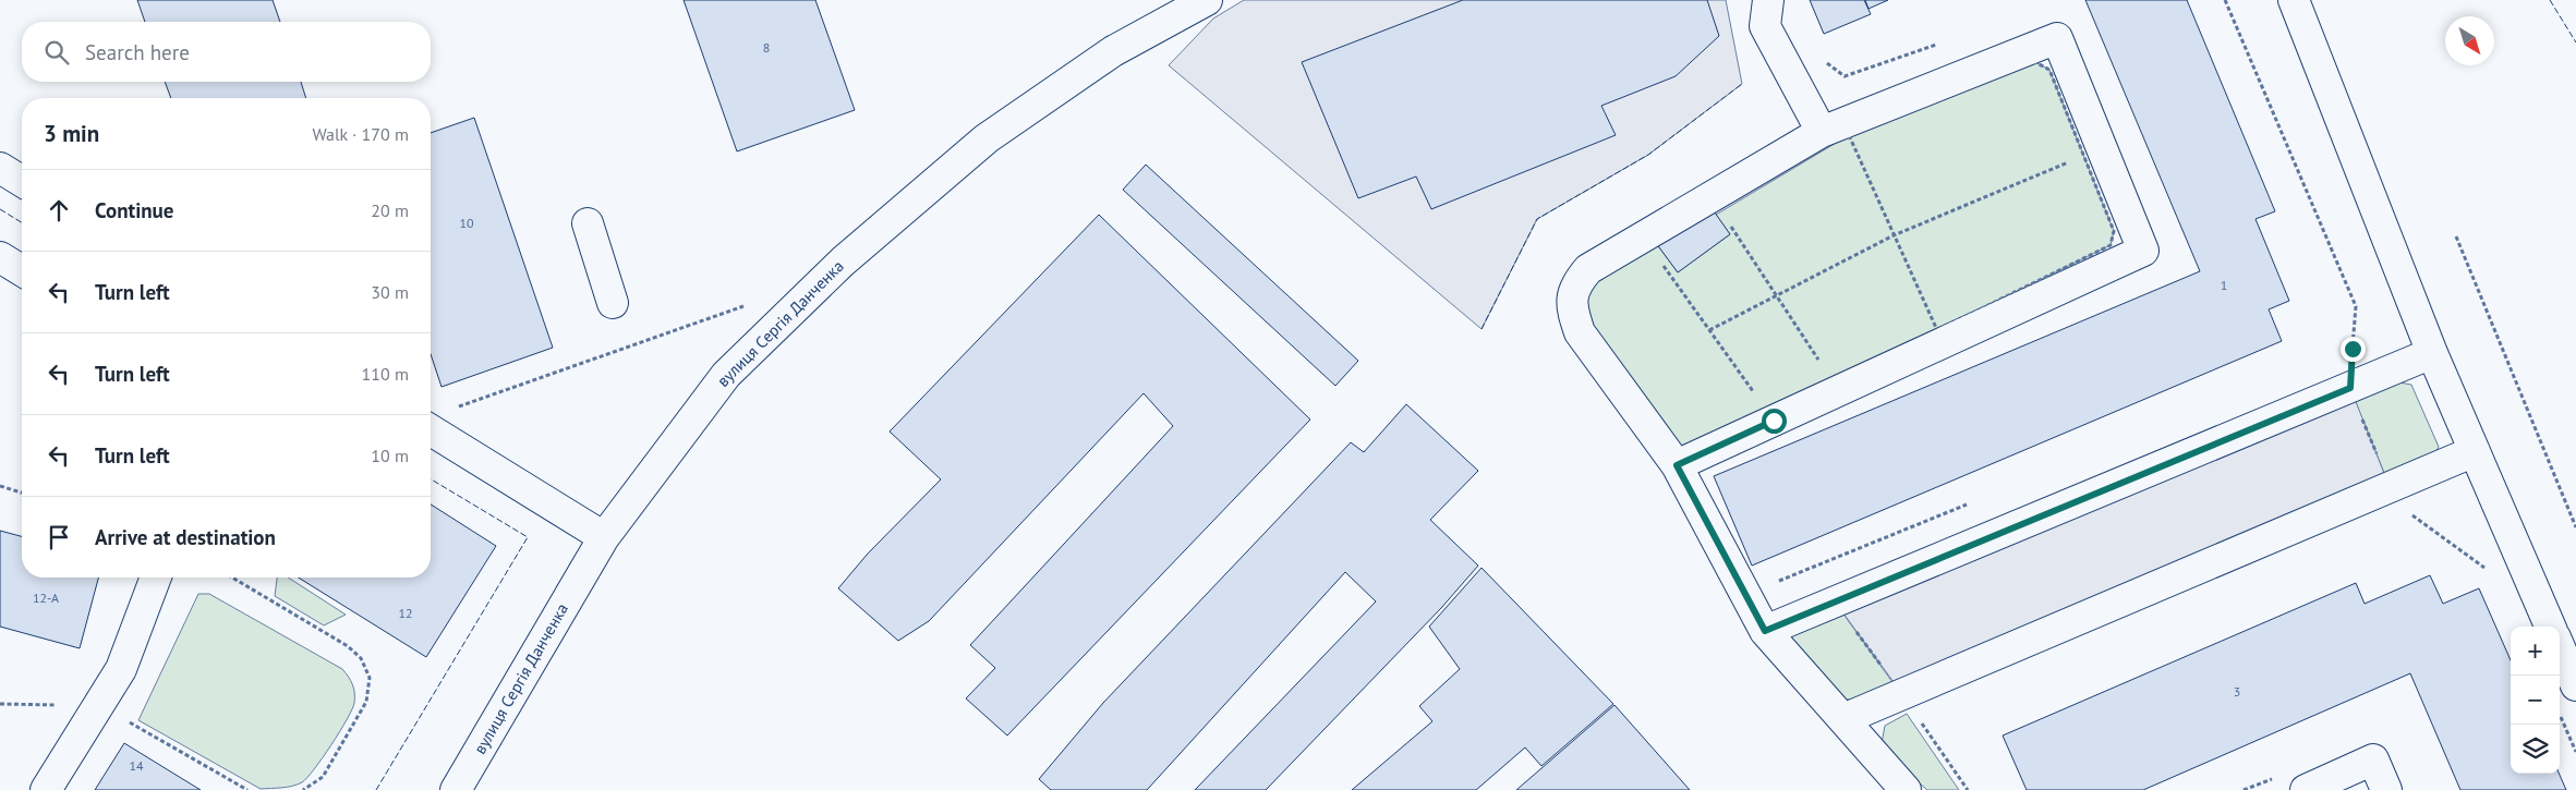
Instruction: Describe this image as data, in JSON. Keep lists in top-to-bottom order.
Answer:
{
  "streets": {
    "street": ["вулиця Сергія Данченка"]
  },
  "house_numbers": [
    "8",
    "10",
    "1",
    "12-А",
    "12",
    "3",
    "14"
  ],
  "north": "bottom right",
  "page": {
    "search": "Search here",
    "heading": ["3 min", "Walk · 170 m"],
    "list": [
      ["Continue", "20 m"],
      ["Turn left", "30 m"],
      ["Turn left", "110 m"],
      ["Turn left", "10 m"],
      "Arrive at destination"
    ],
    "map_buttons": ["+", "−"]
  }
}
